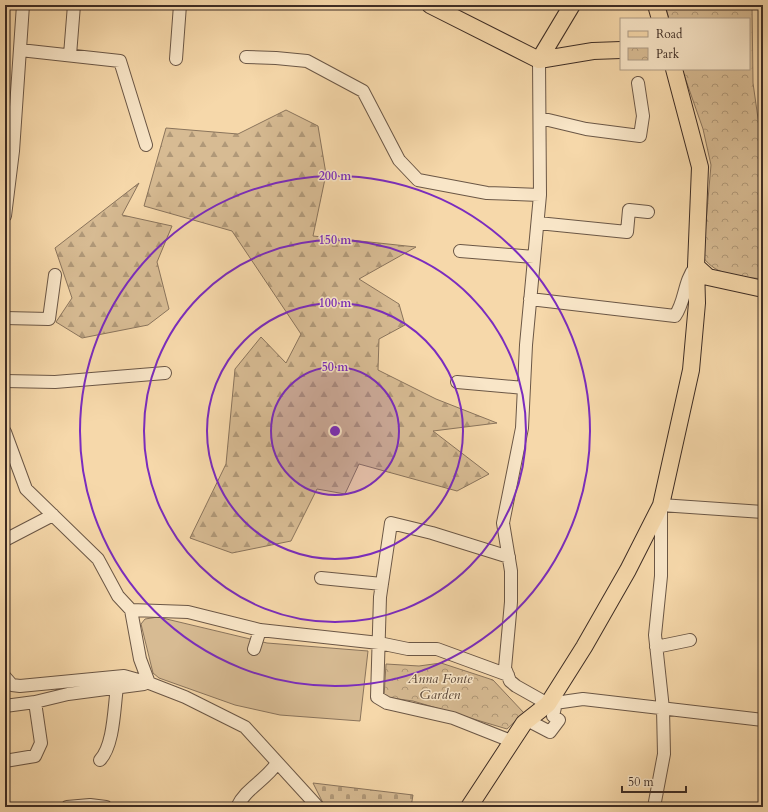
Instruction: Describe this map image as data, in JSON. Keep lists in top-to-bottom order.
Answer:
{
  "parks": ["Anna Fonte Garden"],
  "legend": ["Road", "Park"],
  "scale_bar": "50 m",
  "rings": [
    "200 m",
    "150 m",
    "100 m",
    "50 m"
  ]
}
